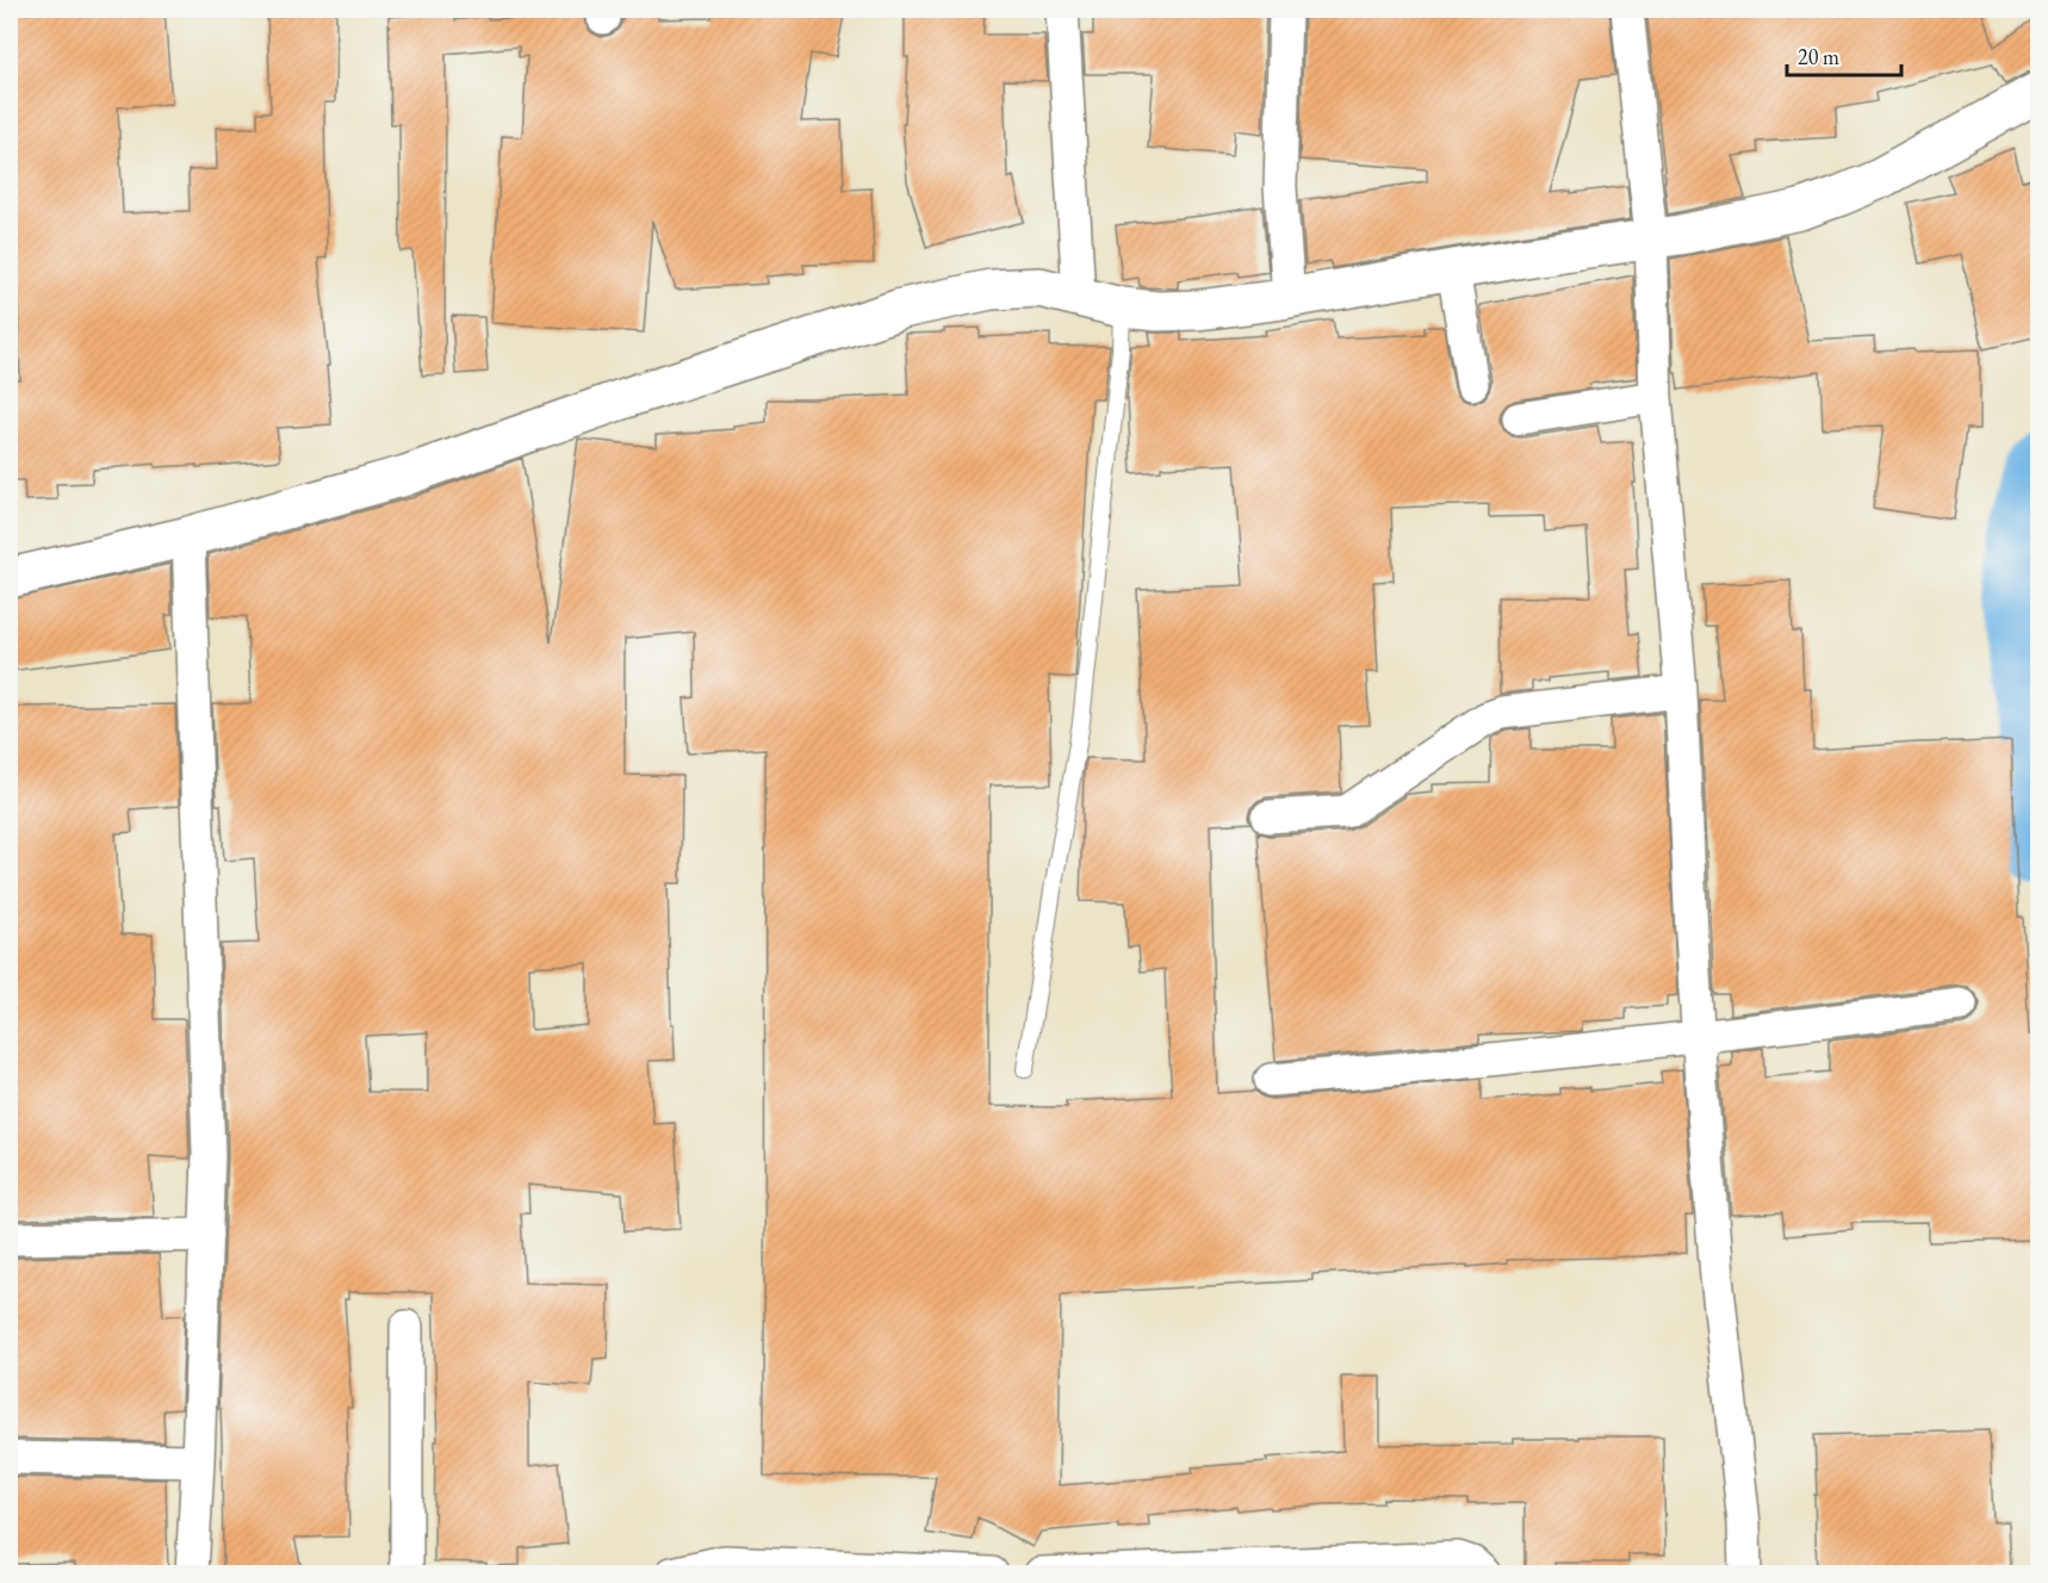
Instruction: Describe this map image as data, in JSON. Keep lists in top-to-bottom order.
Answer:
{
  "scale_bar": "20 m"
}
